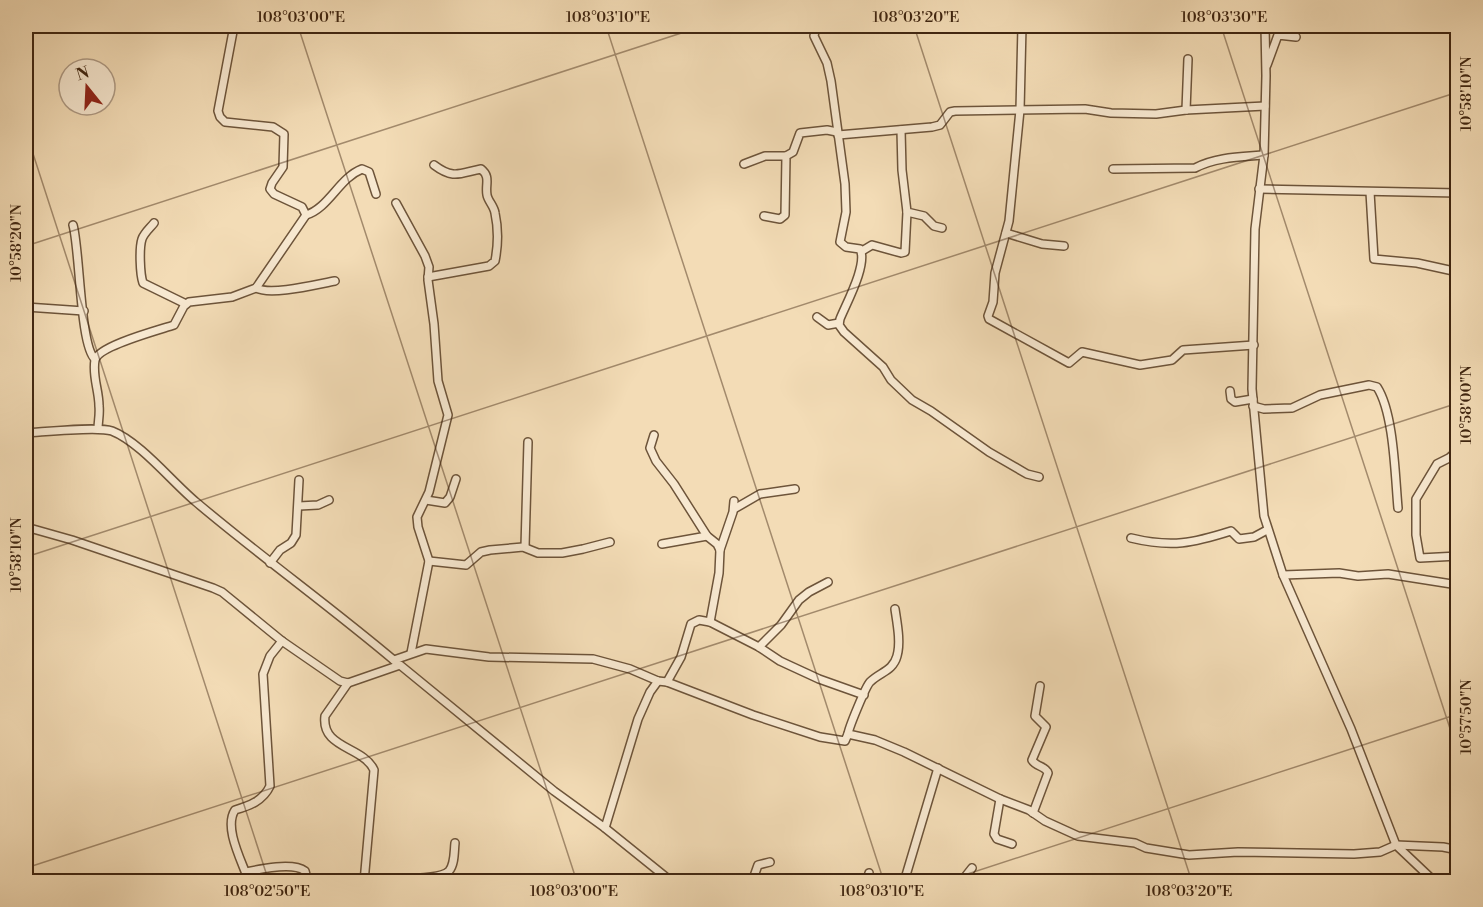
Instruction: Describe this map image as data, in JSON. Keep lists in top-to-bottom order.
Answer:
{
  "north": "top",
  "coordinates": [
    "108°03'00\"E",
    "108°03'10\"E",
    "108°03'20\"E",
    "108°03'30\"E",
    "10°58'10\"N",
    "10°58'20\"N",
    "10°58'00\"N",
    "10°57'50\"N",
    "108°02'50\"E"
  ]
}
